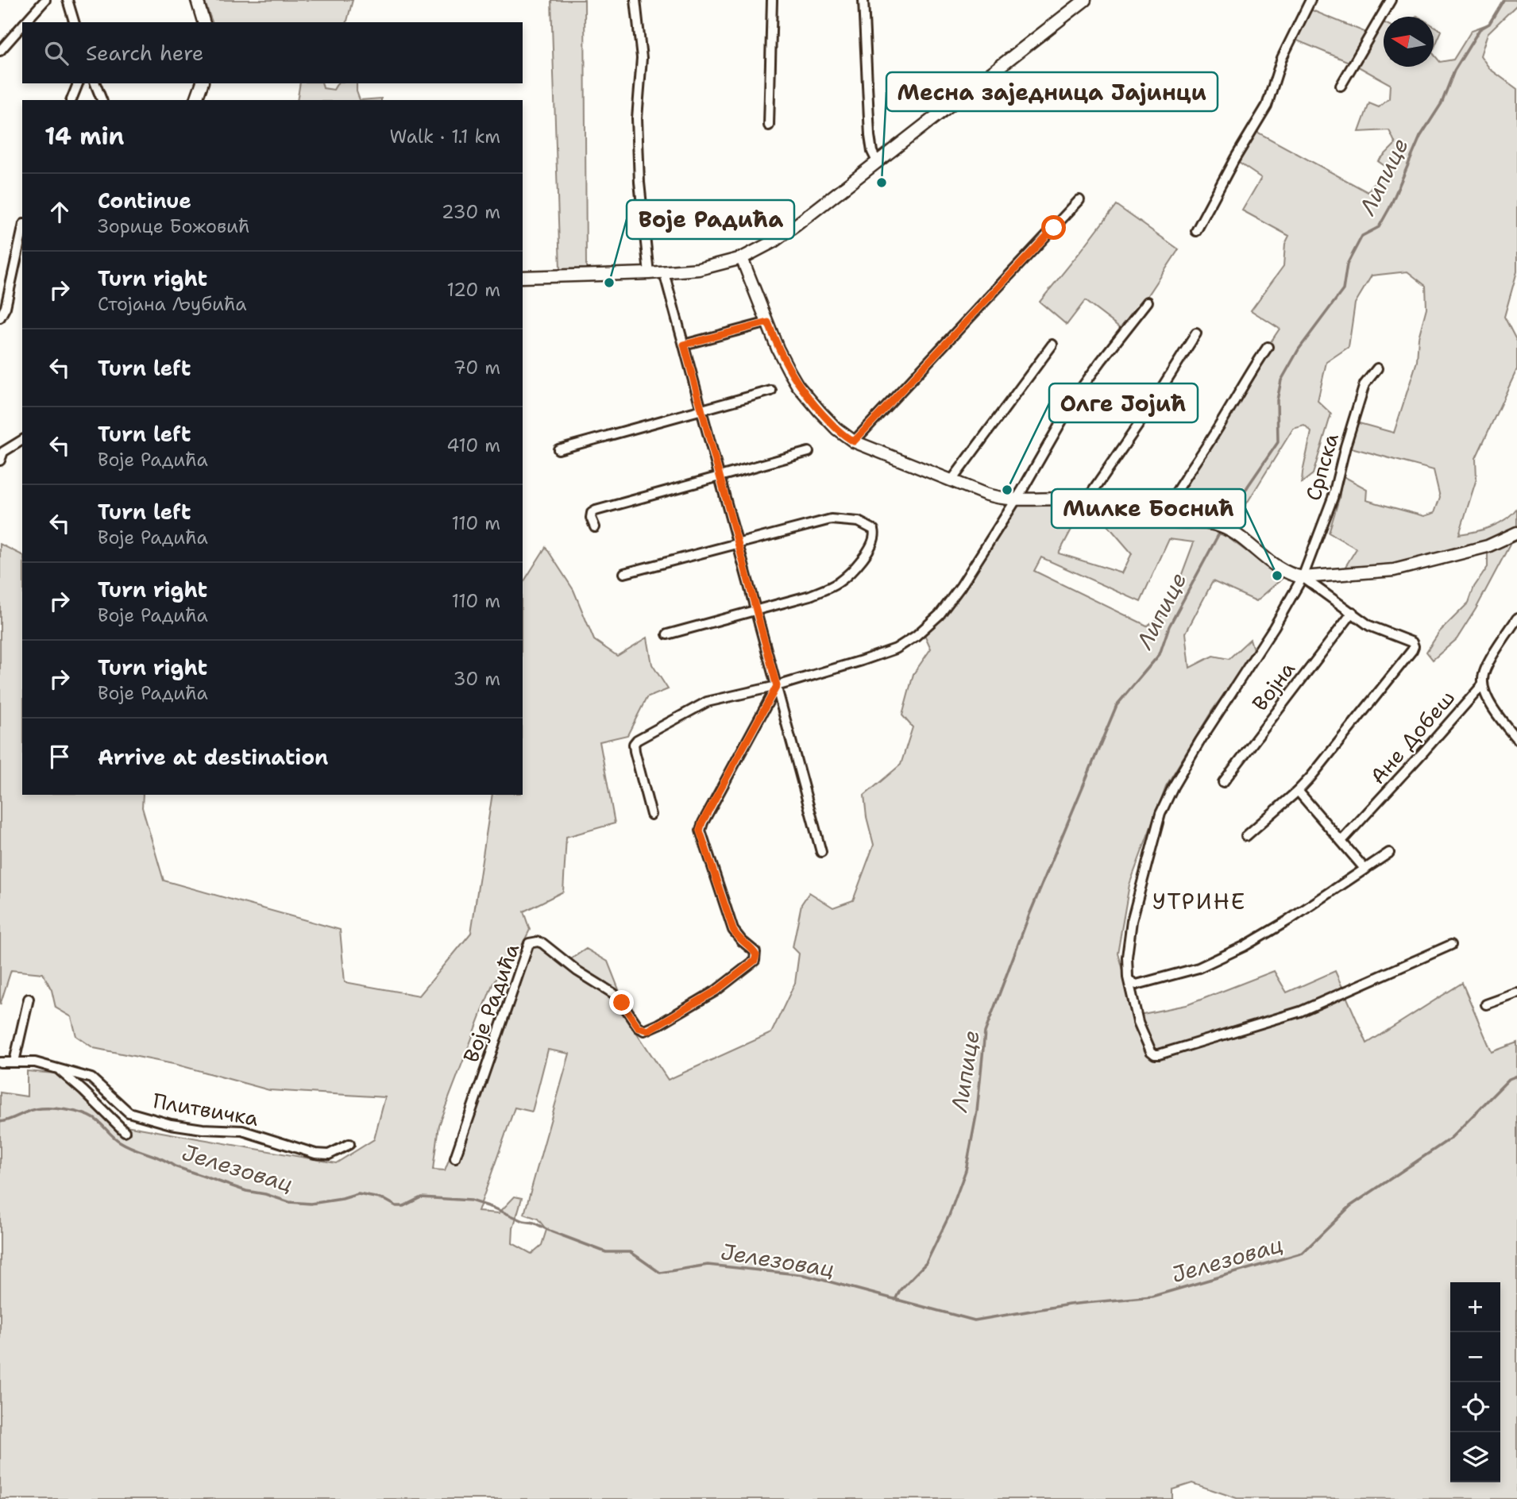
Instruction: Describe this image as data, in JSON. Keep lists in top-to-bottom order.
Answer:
{
  "streets": {
    "street": [
      "Српска",
      "Војна",
      "Ане Добеш",
      "Воје Радића",
      "Плитвичка"
    ]
  },
  "districts": ["УТРИНЕ"],
  "water": ["Липице", "Јелезовац"],
  "places": [
    "Месна заједница Јајинци",
    "Воје Радића",
    "Олге Јојић",
    "Милке Боснић"
  ],
  "north": "left",
  "page": {
    "search": "Search here",
    "heading": ["14 min", "Walk · 1.1 km"],
    "list": [
      ["Continue", "Зорице Божовић", "230 m"],
      ["Turn right", "Стојана Љубића", "120 m"],
      ["Turn left", "70 m"],
      ["Turn left", "Воје Радића", "410 m"],
      ["Turn left", "Воје Радића", "110 m"],
      ["Turn right", "Воје Радића", "110 m"],
      ["Turn right", "Воје Радића", "30 m"],
      "Arrive at destination"
    ],
    "map_buttons": ["+", "−"]
  }
}
